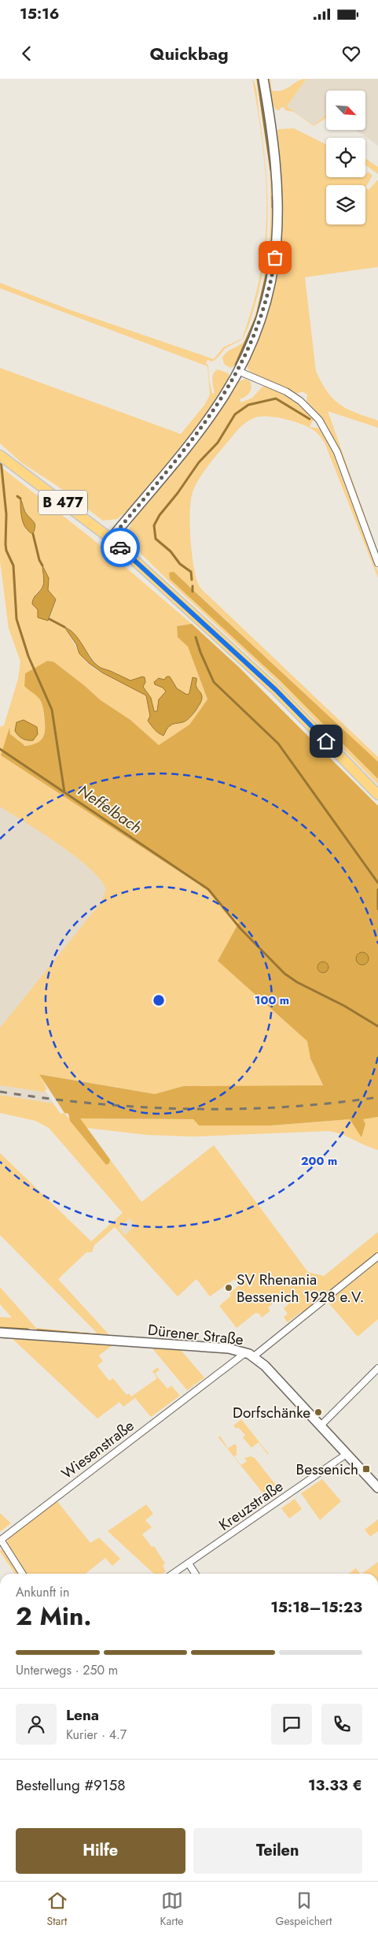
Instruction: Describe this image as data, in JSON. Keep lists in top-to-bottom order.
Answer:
{
  "streets": {
    "main road": ["B 477"],
    "street": ["Dürener Straße", "Wiesenstraße", "Kreuzstraße"]
  },
  "crossings": [
    ["Dürener Straße", "Wiesenstraße"],
    ["Dürener Straße", "Kreuzstraße"]
  ],
  "water": ["Neffelbach"],
  "places": {
    "other": ["SV Rhenania Bessenich 1928 e.V.", "Dorfschänke"],
    "transit": ["Bessenich"]
  },
  "north": "bottom right",
  "page": {
    "status": "15:16",
    "header": "Quickbag",
    "heading": ["2 Min.", "Ankunft in", "15:18–15:23"],
    "panel": [
      "Lena",
      "Kurier · 4.7",
      "Bestellung #9158",
      "13.33 €"
    ],
    "bar": "Unterwegs · 250 m",
    "buttons": ["Hilfe", "Teilen"],
    "tabs": ["Start", "Karte", "Gespeichert"]
  },
  "rings": ["100 m", "200 m"]
}
